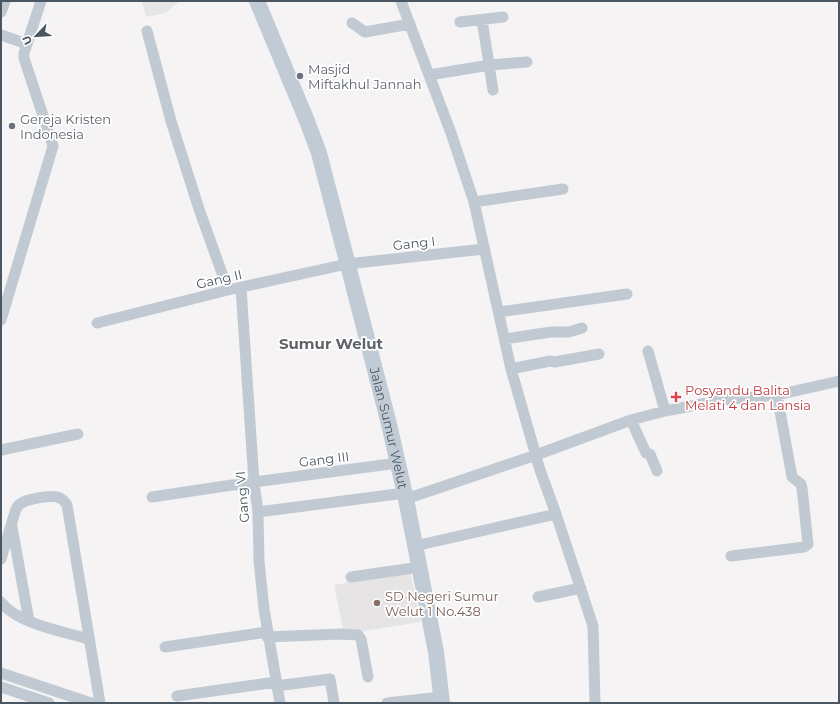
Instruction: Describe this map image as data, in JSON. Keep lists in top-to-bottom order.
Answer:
{
  "streets": {
    "street": [
      "Gang I",
      "Gang II",
      "Jalan Sumur Welut",
      "Gang III",
      "Gang VI"
    ]
  },
  "crossings": [
    ["Gang I", "Gang II"],
    ["Gang I", "Jalan Sumur Welut"],
    ["Gang II", "Jalan Sumur Welut"],
    ["Gang II", "Gang VI"],
    ["Jalan Sumur Welut", "Gang III"],
    ["Gang III", "Gang VI"]
  ],
  "districts": ["Sumur Welut"],
  "places": {
    "other": ["Masjid Miftakhul Jannah", "Gereja Kristen Indonesia", "SD Negeri Sumur Welut 1 No.438"],
    "health": ["Posyandu Balita Melati 4 dan Lansia"]
  },
  "north": "bottom left"
}
